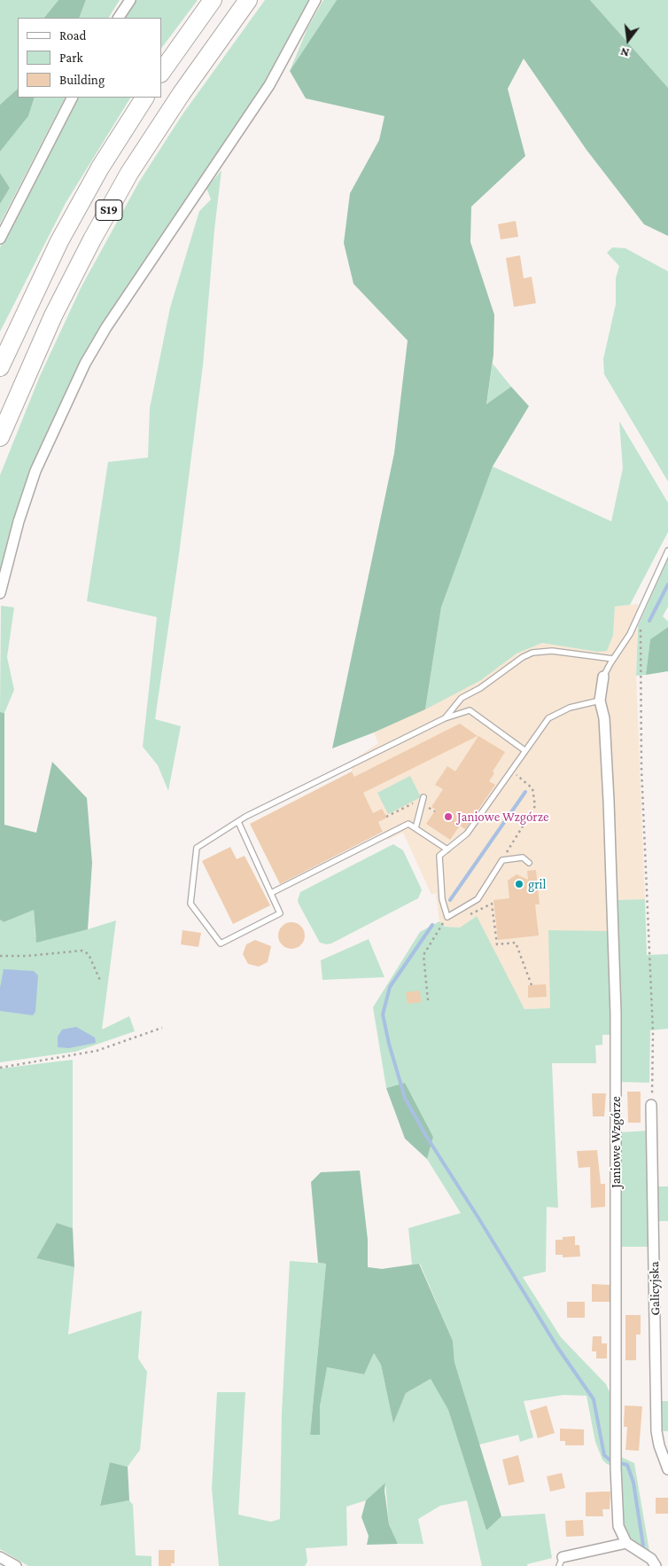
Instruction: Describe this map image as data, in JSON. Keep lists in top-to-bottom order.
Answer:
{
  "streets": {
    "highway": ["S19"],
    "street": ["Janiowe Wzgórze", "Galicyjska"]
  },
  "places": ["Janiowe Wzgórze", "gril"],
  "legend": ["Road", "Park", "Building"],
  "north": "bottom"
}
